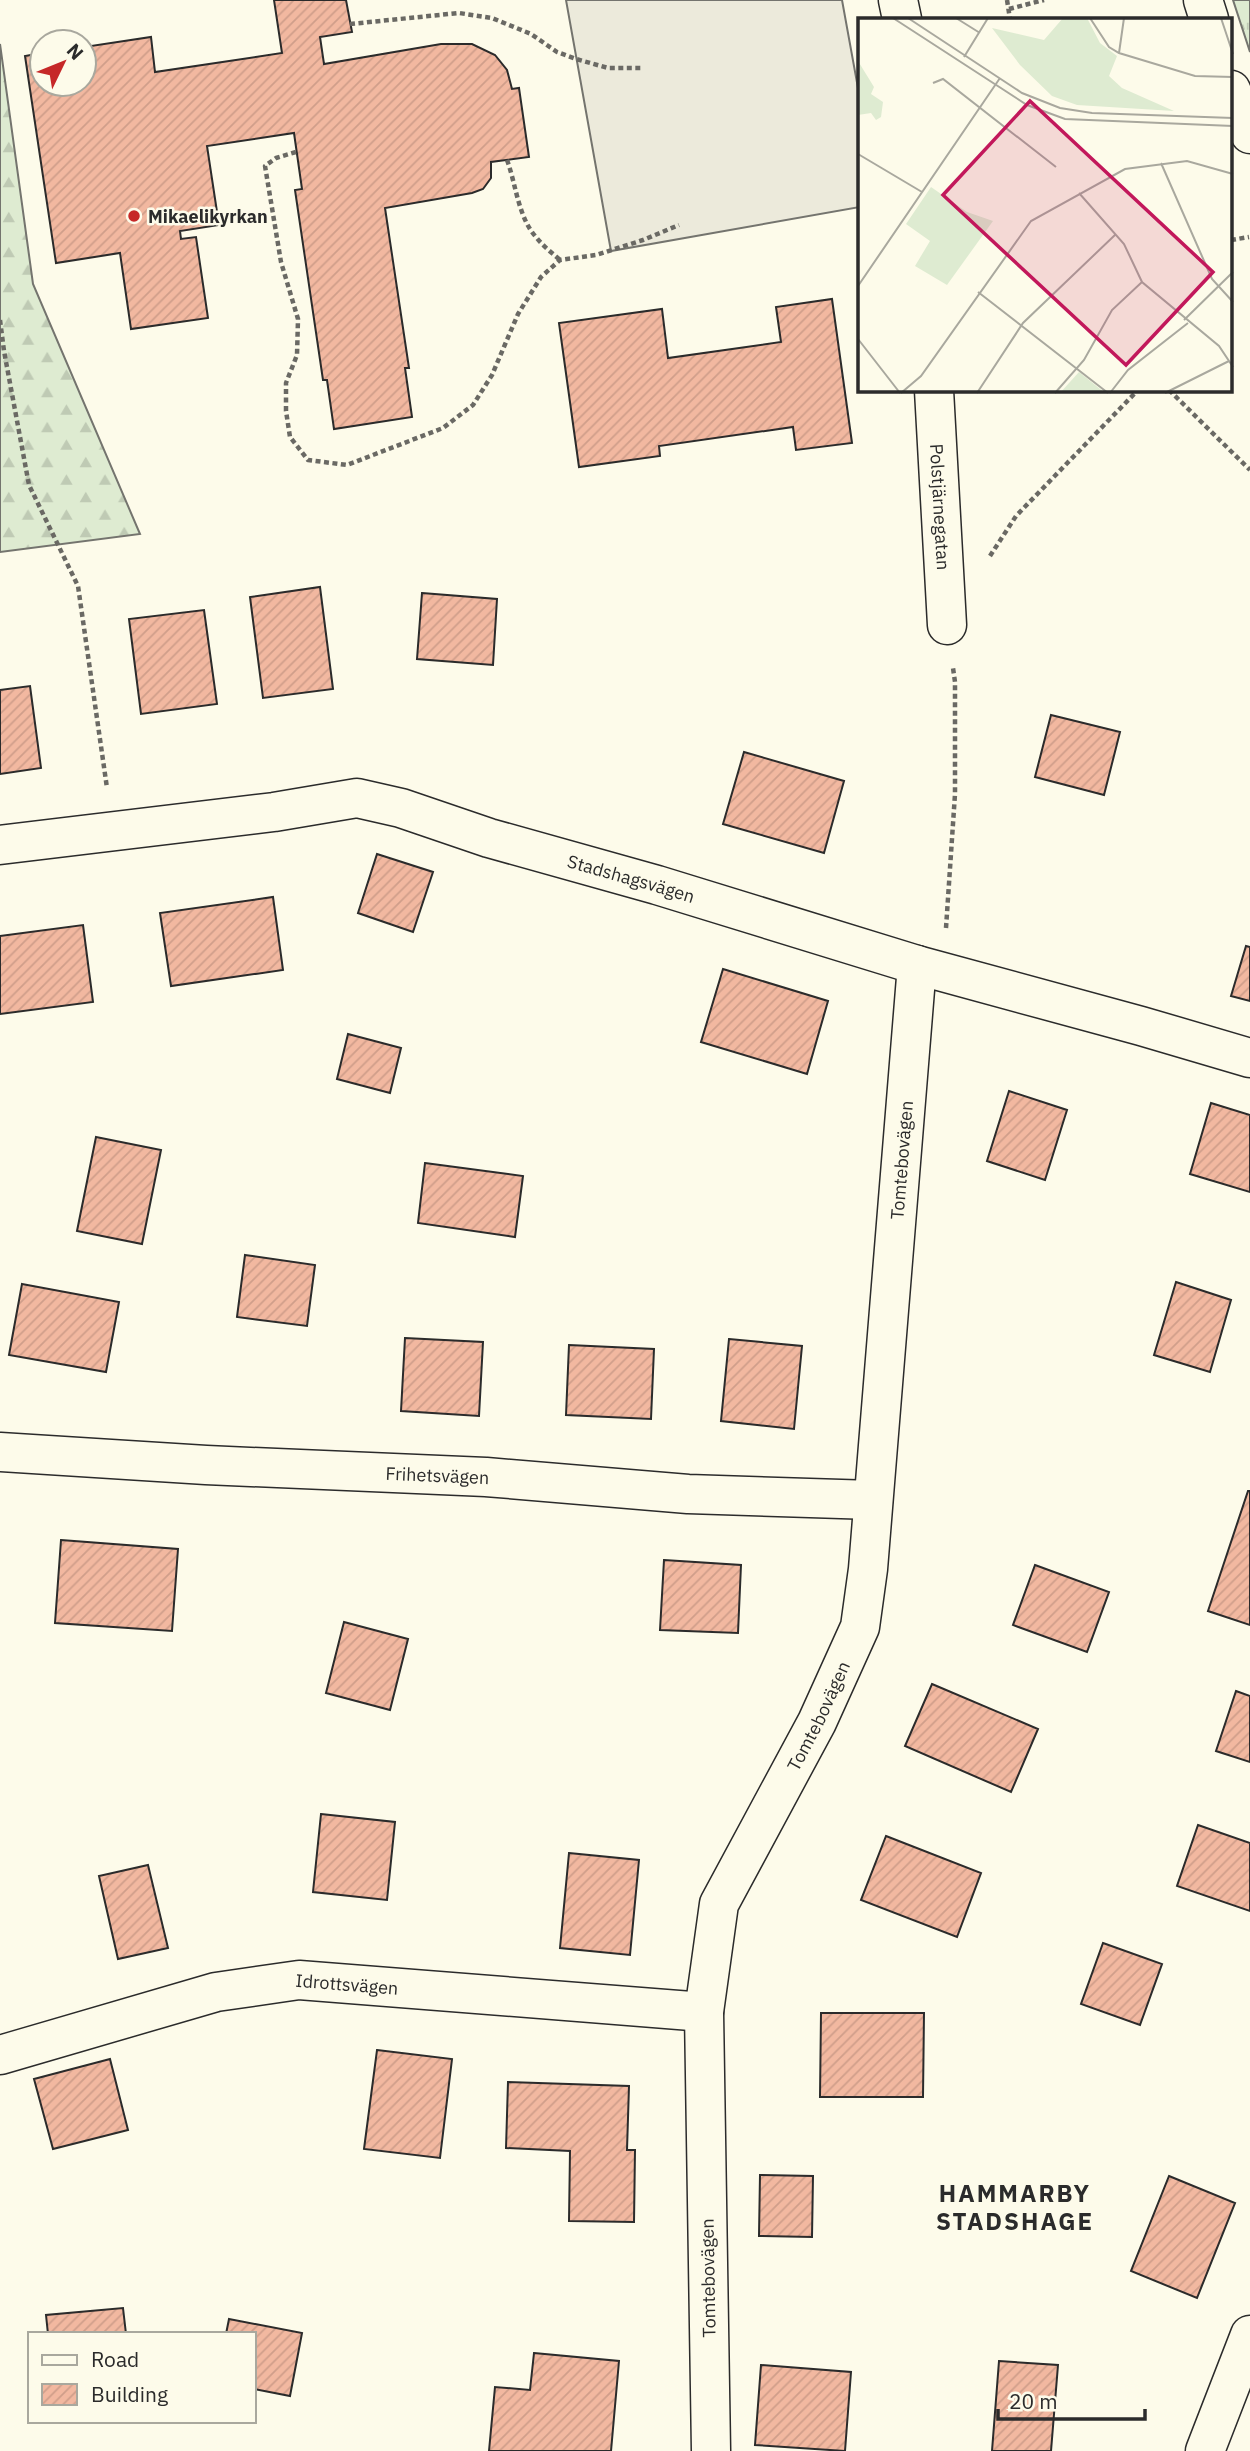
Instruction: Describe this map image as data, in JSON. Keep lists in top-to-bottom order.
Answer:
{
  "streets": {
    "street": [
      "Polstjärnegatan",
      "Stadshagsvägen",
      "Tomtebovägen",
      "Frihetsvägen",
      "Idrottsvägen"
    ]
  },
  "crossings": [
    ["Stadshagsvägen", "Tomtebovägen"],
    ["Tomtebovägen", "Frihetsvägen"],
    ["Tomtebovägen", "Idrottsvägen"]
  ],
  "districts": ["HAMMARBY STADSHAGE"],
  "places": ["Mikaelikyrkan"],
  "legend": ["Road", "Building"],
  "scale_bar": "20 m",
  "north": "top right"
}
